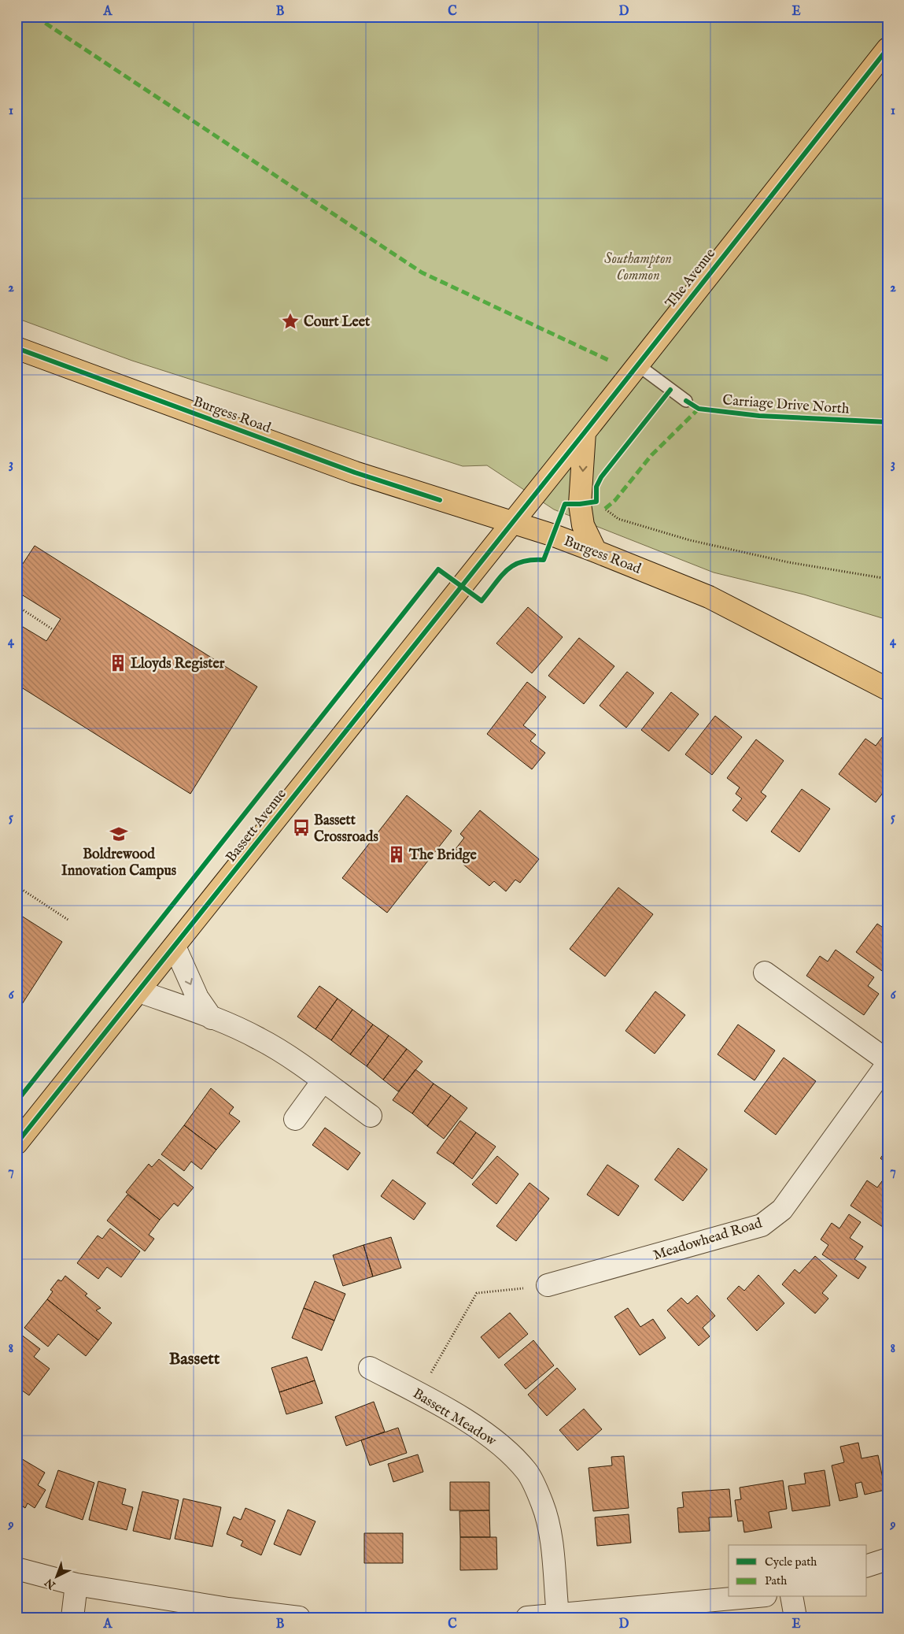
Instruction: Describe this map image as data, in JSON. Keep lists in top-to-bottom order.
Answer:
{
  "streets": {
    "main road": ["The Avenue", "Burgess Road", "Bassett Avenue"],
    "street": ["Meadowhead Road", "Bassett Meadow"],
    "cycle path": ["Carriage Drive North"]
  },
  "crossings": [
    ["The Avenue", "Burgess Road"],
    ["The Avenue", "Bassett Avenue"],
    ["Burgess Road", "Bassett Avenue"]
  ],
  "districts": ["Bassett"],
  "parks": ["Southampton Common"],
  "places": {
    "place": ["Court Leet"],
    "building": ["Lloyds Register", "The Bridge"],
    "bus stop": ["Bassett Crossroads"],
    "school or university": ["Boldrewood Innovation Campus"]
  },
  "legend": ["Cycle path", "Path"],
  "north": "bottom left",
  "grid": {
    "columns": [
      "A",
      "B",
      "C",
      "D",
      "E"
    ],
    "rows": [
      "1",
      "2",
      "3",
      "4",
      "5",
      "6",
      "7",
      "8",
      "9"
    ]
  }
}
